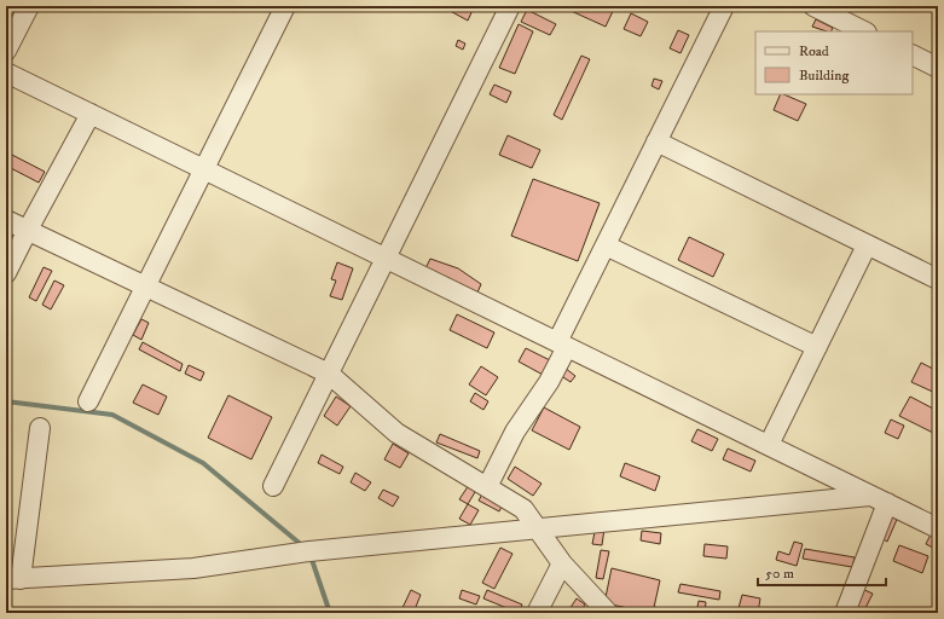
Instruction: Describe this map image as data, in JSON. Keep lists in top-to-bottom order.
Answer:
{
  "legend": ["Road", "Building"],
  "scale_bar": "50 m"
}
